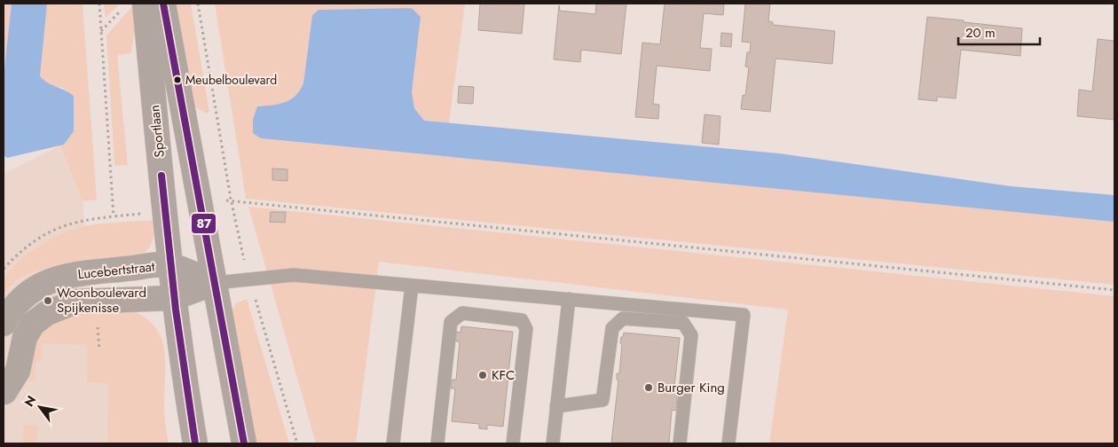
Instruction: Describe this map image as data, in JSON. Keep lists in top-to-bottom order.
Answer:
{
  "streets": {
    "street": ["Sportlaan", "Lucebertstraat"]
  },
  "crossings": [
    ["Sportlaan", "Lucebertstraat"]
  ],
  "places": [
    "Meubelboulevard",
    "Woonboulevard Spijkenisse",
    "KFC",
    "Burger King"
  ],
  "lines": ["transit line 87"],
  "scale_bar": "20 m",
  "north": "top left"
}
